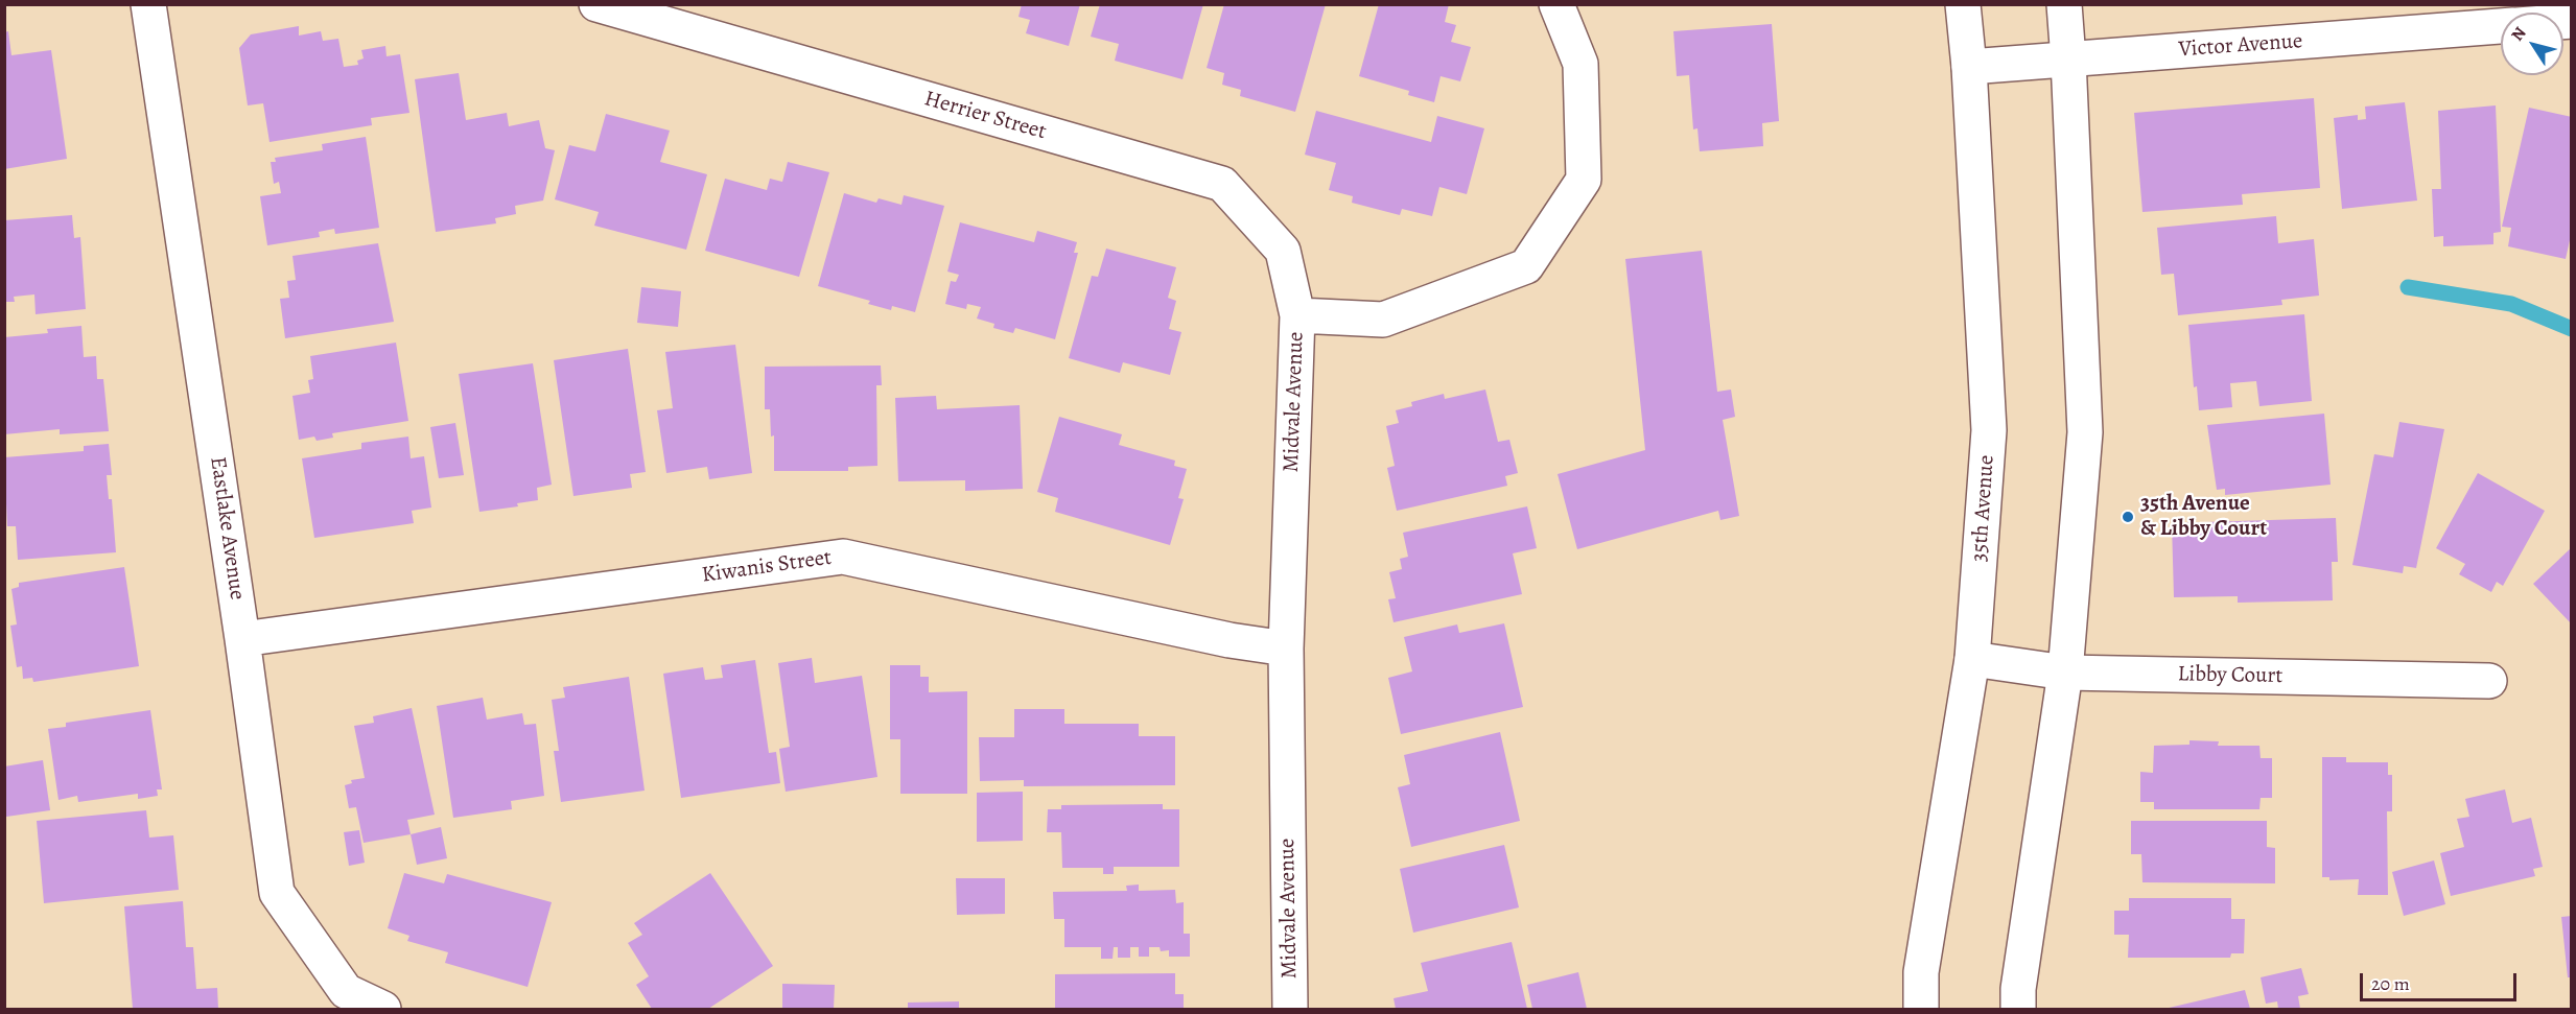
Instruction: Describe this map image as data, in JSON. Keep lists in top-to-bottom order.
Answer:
{
  "streets": {
    "street": [
      "Victor Avenue",
      "Herrier Street",
      "Midvale Avenue",
      "35th Avenue",
      "Eastlake Avenue",
      "Kiwanis Street",
      "Libby Court"
    ]
  },
  "crossings": [
    ["Victor Avenue", "35th Avenue"],
    ["Herrier Street", "Midvale Avenue"],
    ["Midvale Avenue", "Kiwanis Street"],
    ["35th Avenue", "Libby Court"],
    ["Eastlake Avenue", "Kiwanis Street"]
  ],
  "places": ["35th Avenue & Libby Court"],
  "scale_bar": "20 m",
  "north": "top left"
}
